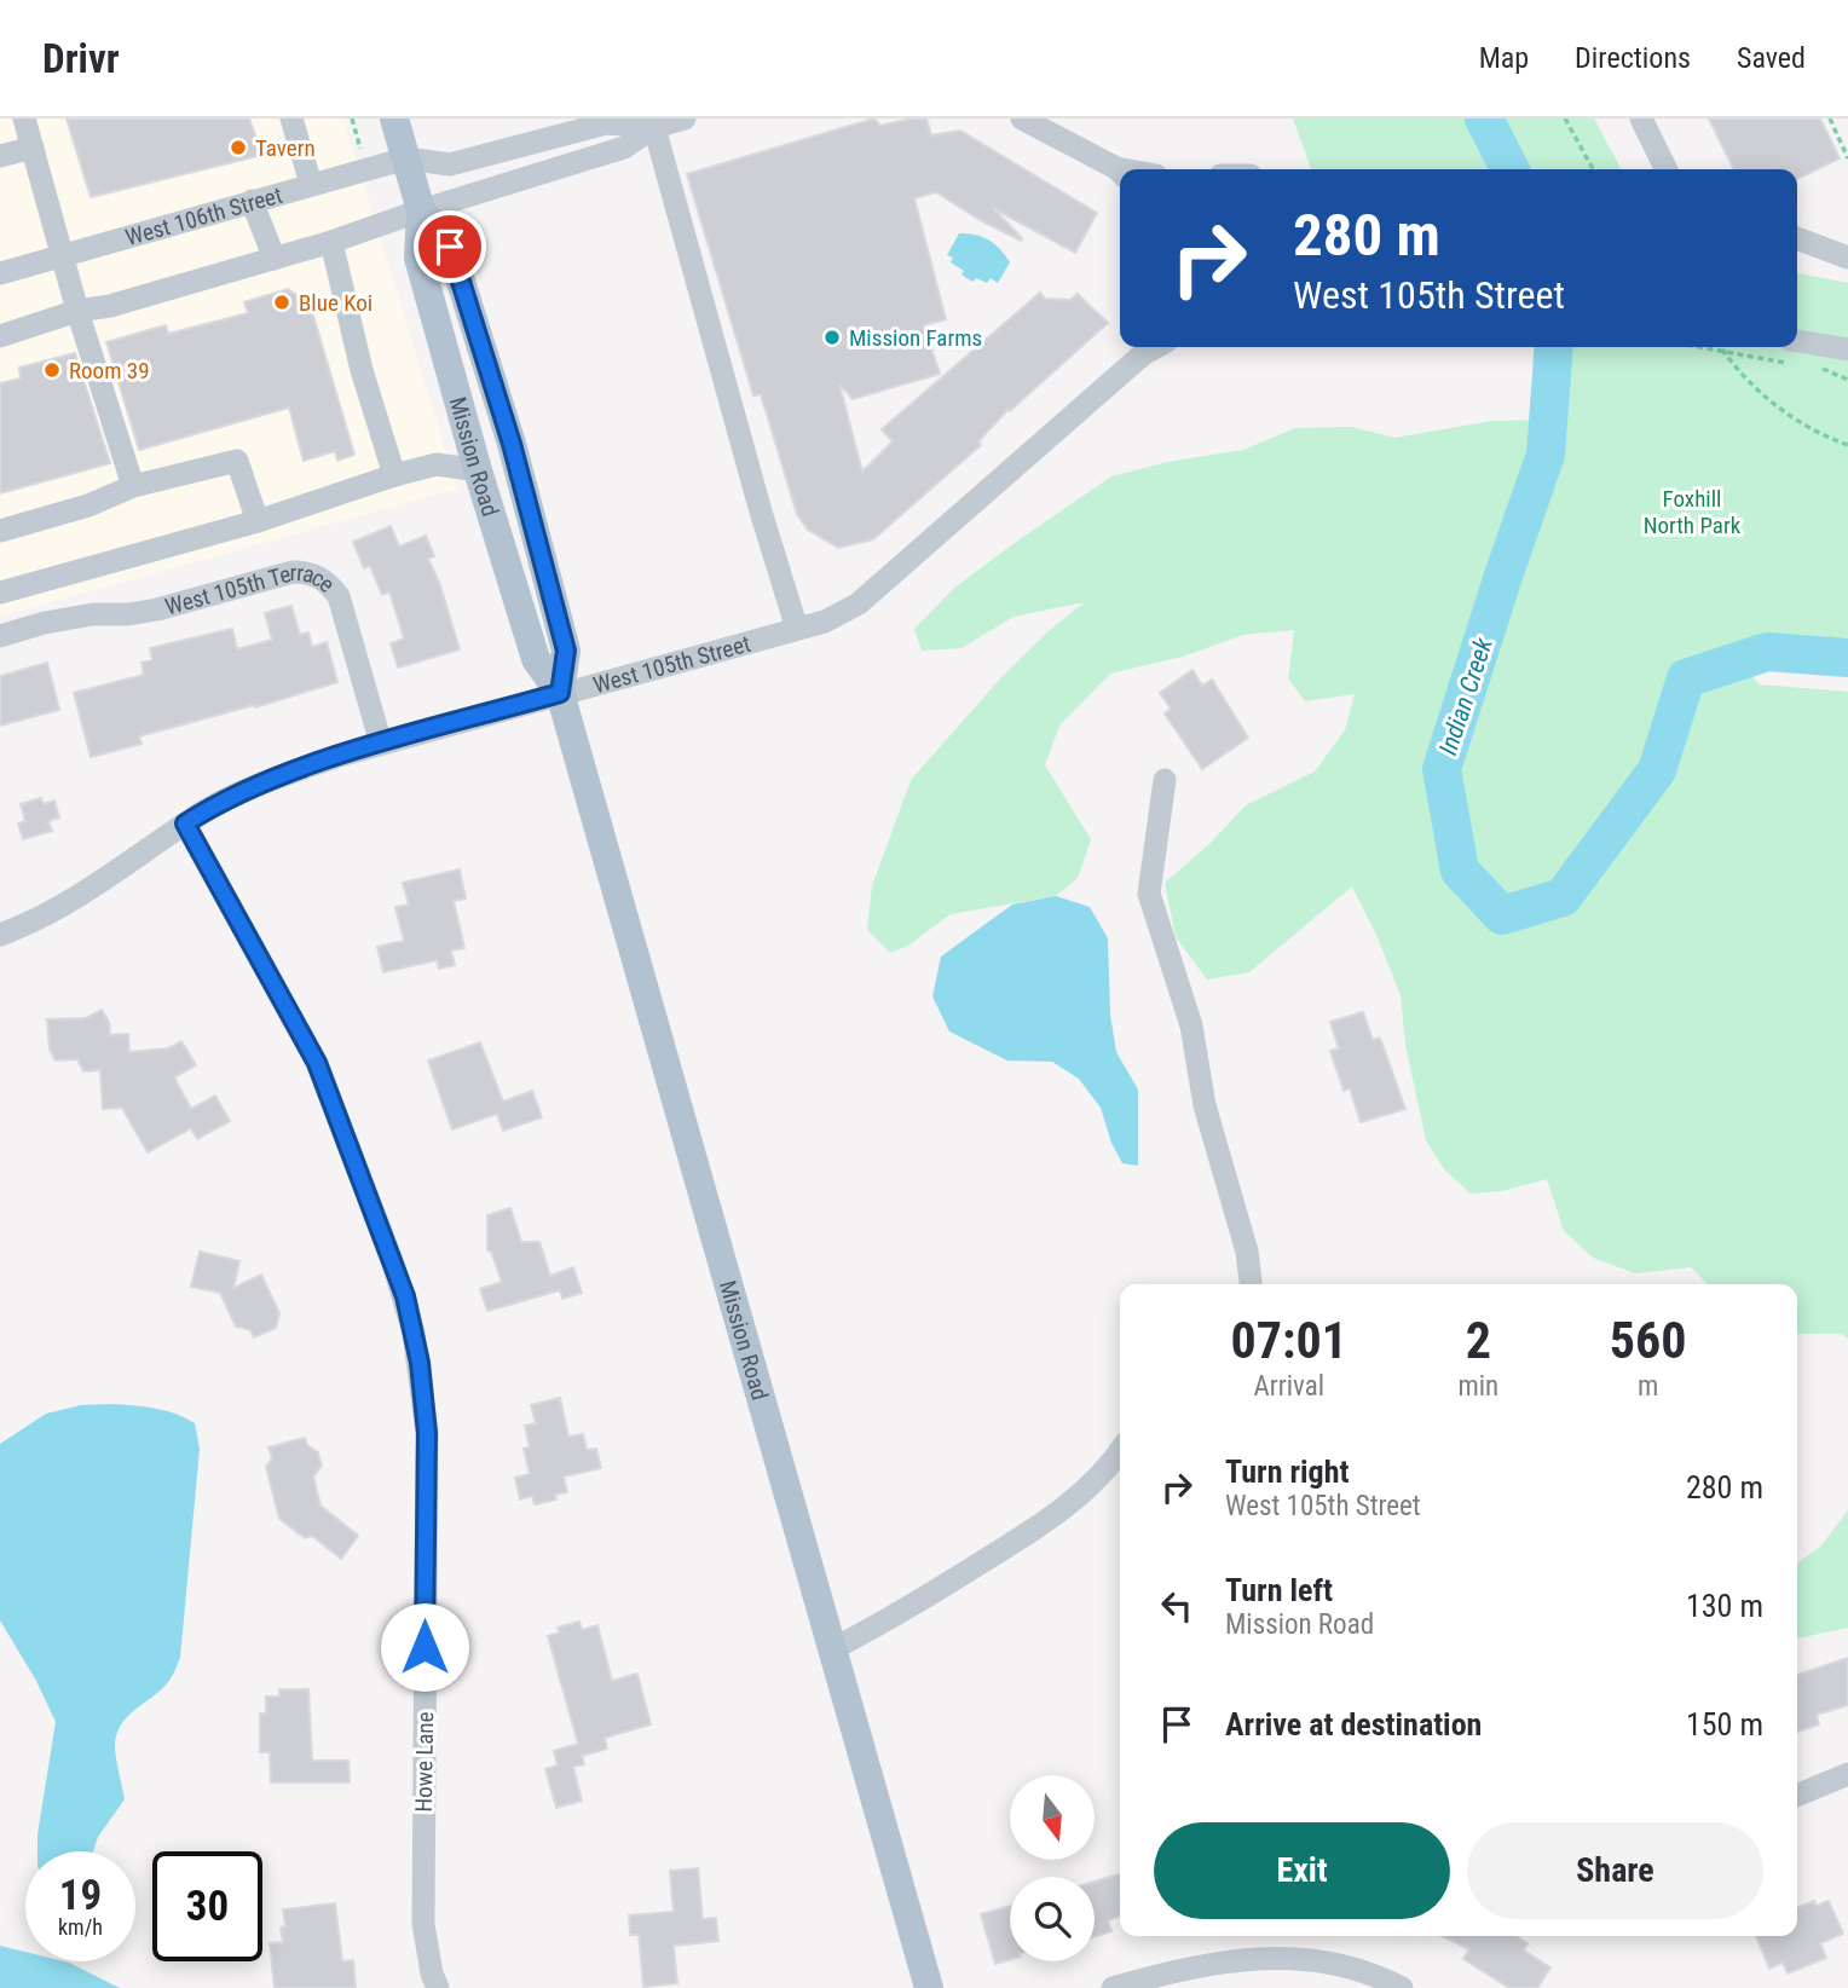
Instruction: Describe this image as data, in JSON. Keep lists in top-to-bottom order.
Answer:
{
  "streets": {
    "main road": ["Mission Road"],
    "street": [
      "West 106th Street",
      "West 105th Terrace",
      "West 105th Street",
      "Howe Lane"
    ]
  },
  "crossings": [
    ["West 106th Street", "Mission Road"],
    ["Mission Road", "West 105th Street"],
    ["West 105th Terrace", "West 105th Street"],
    ["West 105th Street", "Howe Lane"]
  ],
  "water": ["Indian Creek"],
  "parks": ["Foxhill North Park"],
  "places": [
    "Tavern",
    "Blue Koi",
    "Mission Farms",
    "Room 39"
  ],
  "north": "bottom",
  "page": {
    "header": "Drivr",
    "nav": ["Map", "Directions", "Saved"],
    "turn": ["280 m", "West 105th Street"],
    "eta": [
      "07:01",
      "Arrival",
      "2",
      "min",
      "560",
      "m"
    ],
    "list": [
      {
        "name": "Turn right",
        "note": "West 105th Street",
        "value": "280 m"
      },
      {
        "name": "Turn left",
        "note": "Mission Road",
        "value": "130 m"
      },
      {
        "name": "Arrive at destination",
        "value": "150 m"
      }
    ],
    "buttons": ["Exit", "Share"],
    "speed": "19 km/h",
    "limit": "30"
  }
}
